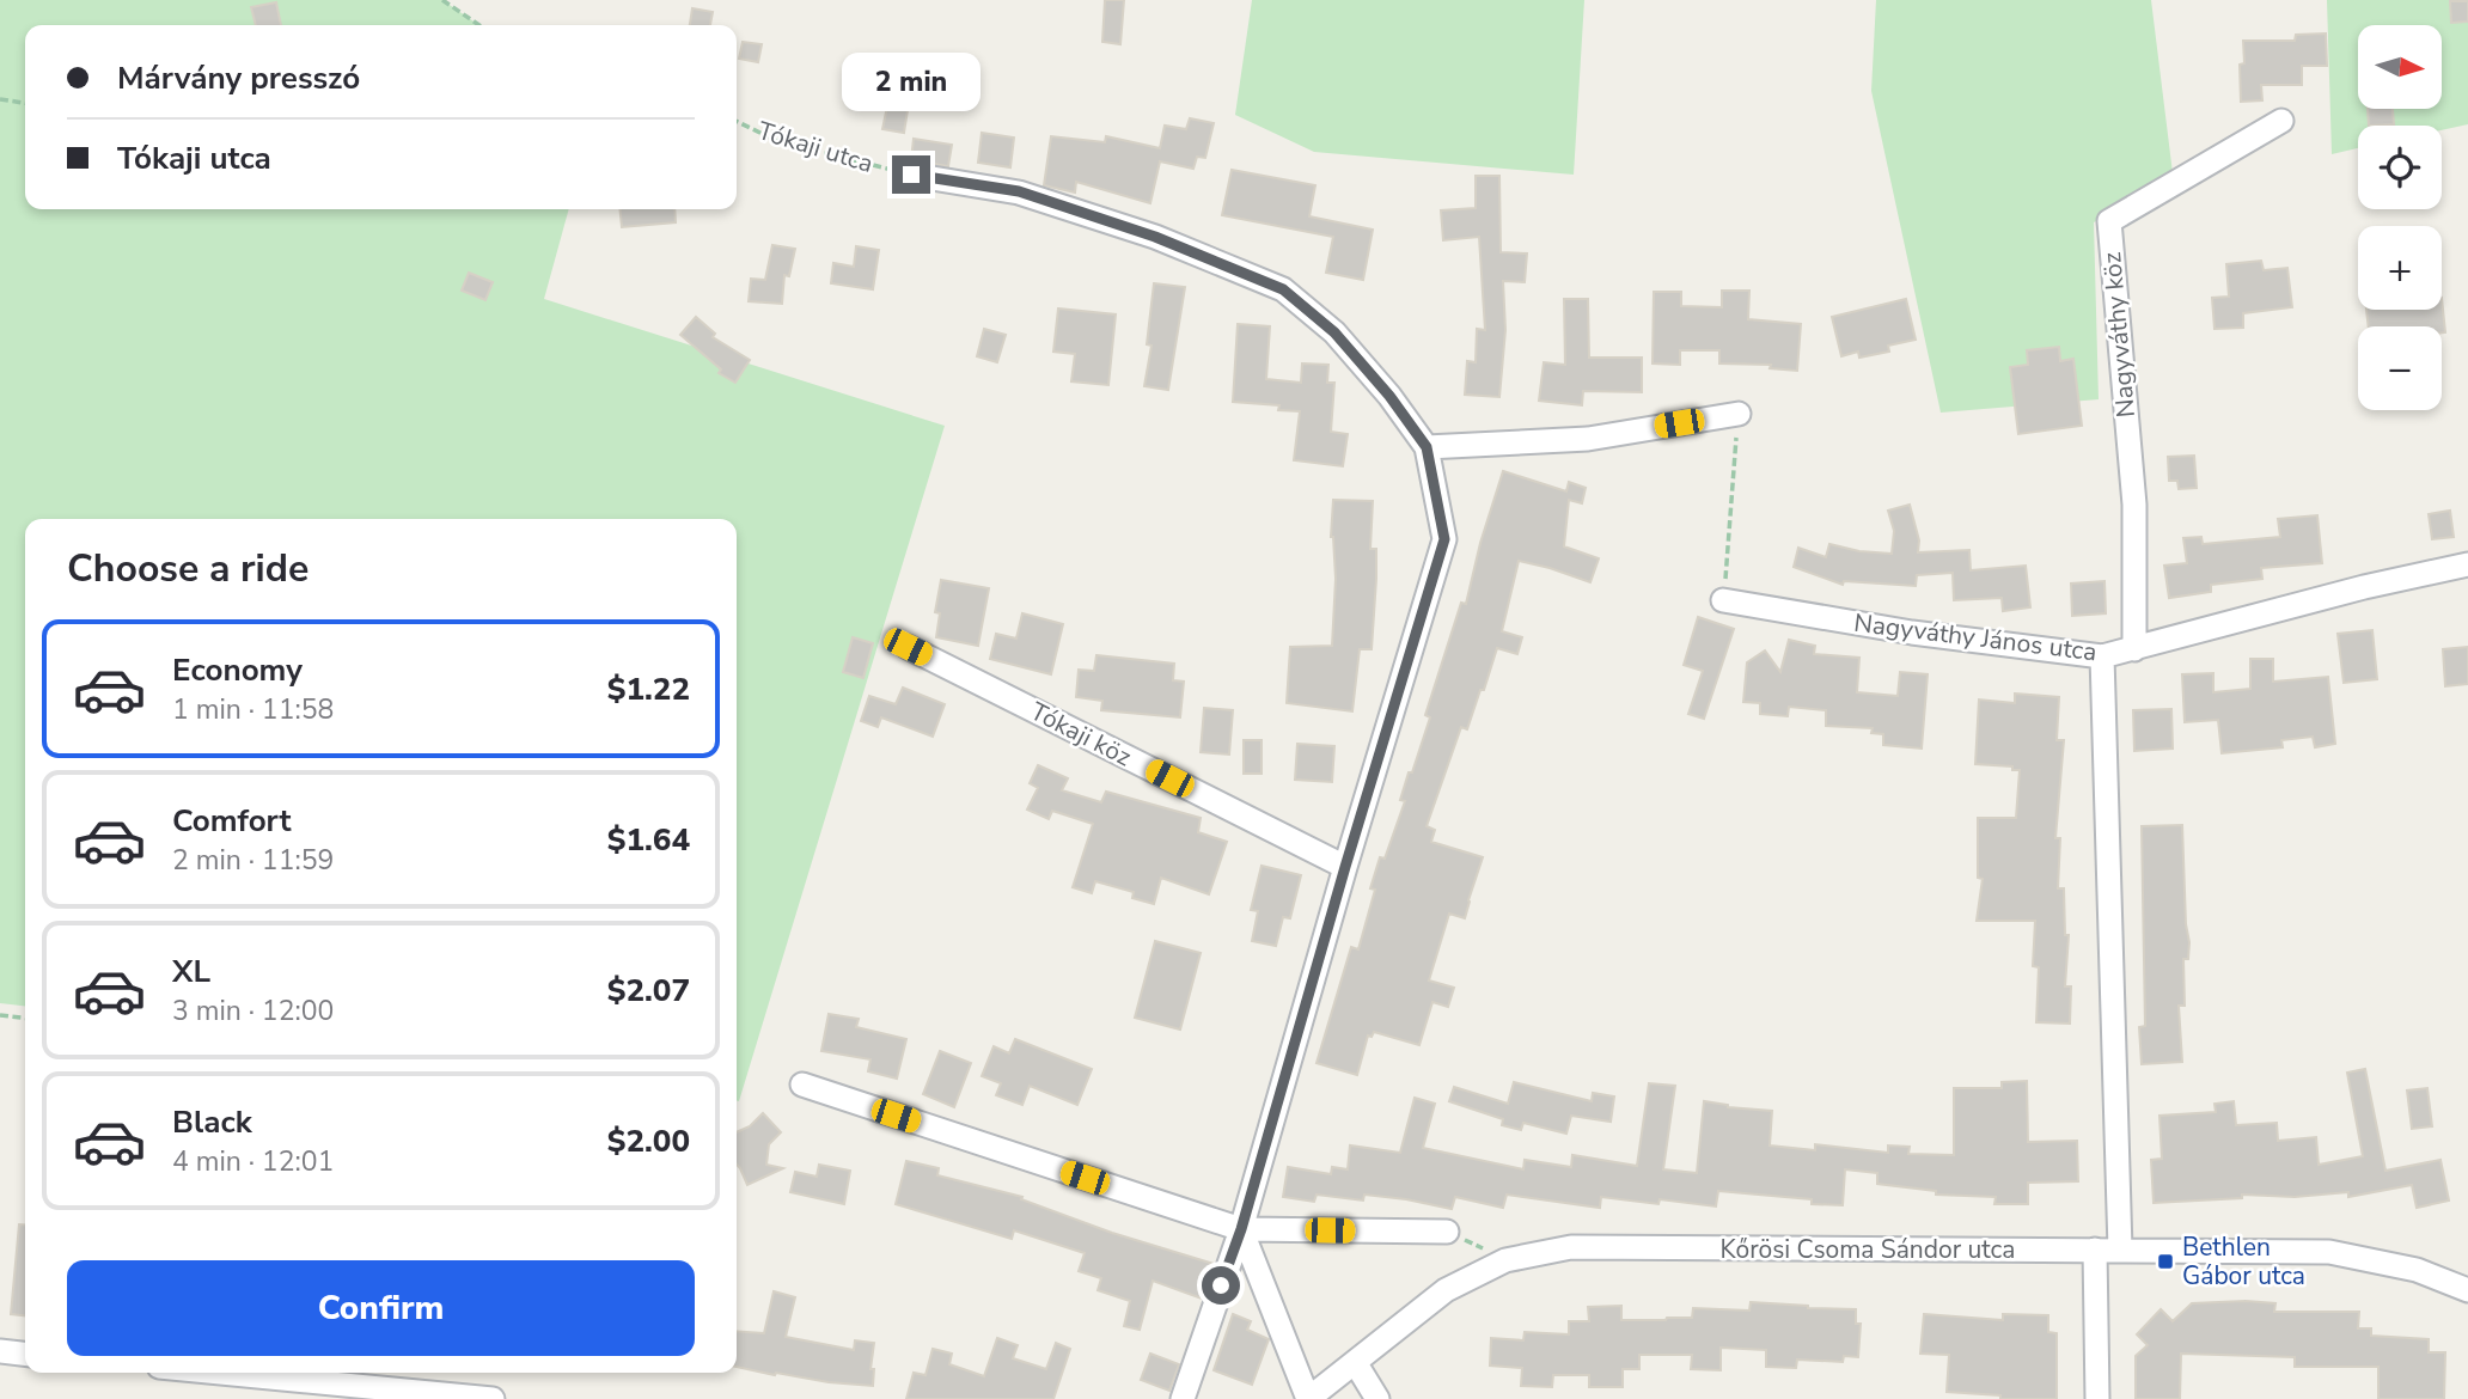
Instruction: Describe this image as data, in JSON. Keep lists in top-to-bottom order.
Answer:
{
  "streets": {
    "street": [
      "Nagyváthy köz",
      "Nagyváthy János utca",
      "Tókaji köz",
      "Kőrösi Csoma Sándor utca"
    ],
    "path": ["Tókaji utca"]
  },
  "crossings": [
    ["Nagyváthy köz", "Nagyváthy János utca"]
  ],
  "places": {
    "transit": ["Bethlen Gábor utca"]
  },
  "north": "right",
  "page": {
    "map_buttons": ["+", "−"],
    "banner": ["Márvány presszó", "Tókaji utca"],
    "bubble": "2 min",
    "heading": "Choose a ride",
    "list": [
      {
        "name": "Economy",
        "note": "1 min · 11:58",
        "value": "$1.22"
      },
      {
        "name": "Comfort",
        "note": "2 min · 11:59",
        "value": "$1.64"
      },
      {
        "name": "XL",
        "note": "3 min · 12:00",
        "value": "$2.07"
      },
      {
        "name": "Black",
        "note": "4 min · 12:01",
        "value": "$2.00"
      }
    ],
    "buttons": "Confirm"
  }
}
